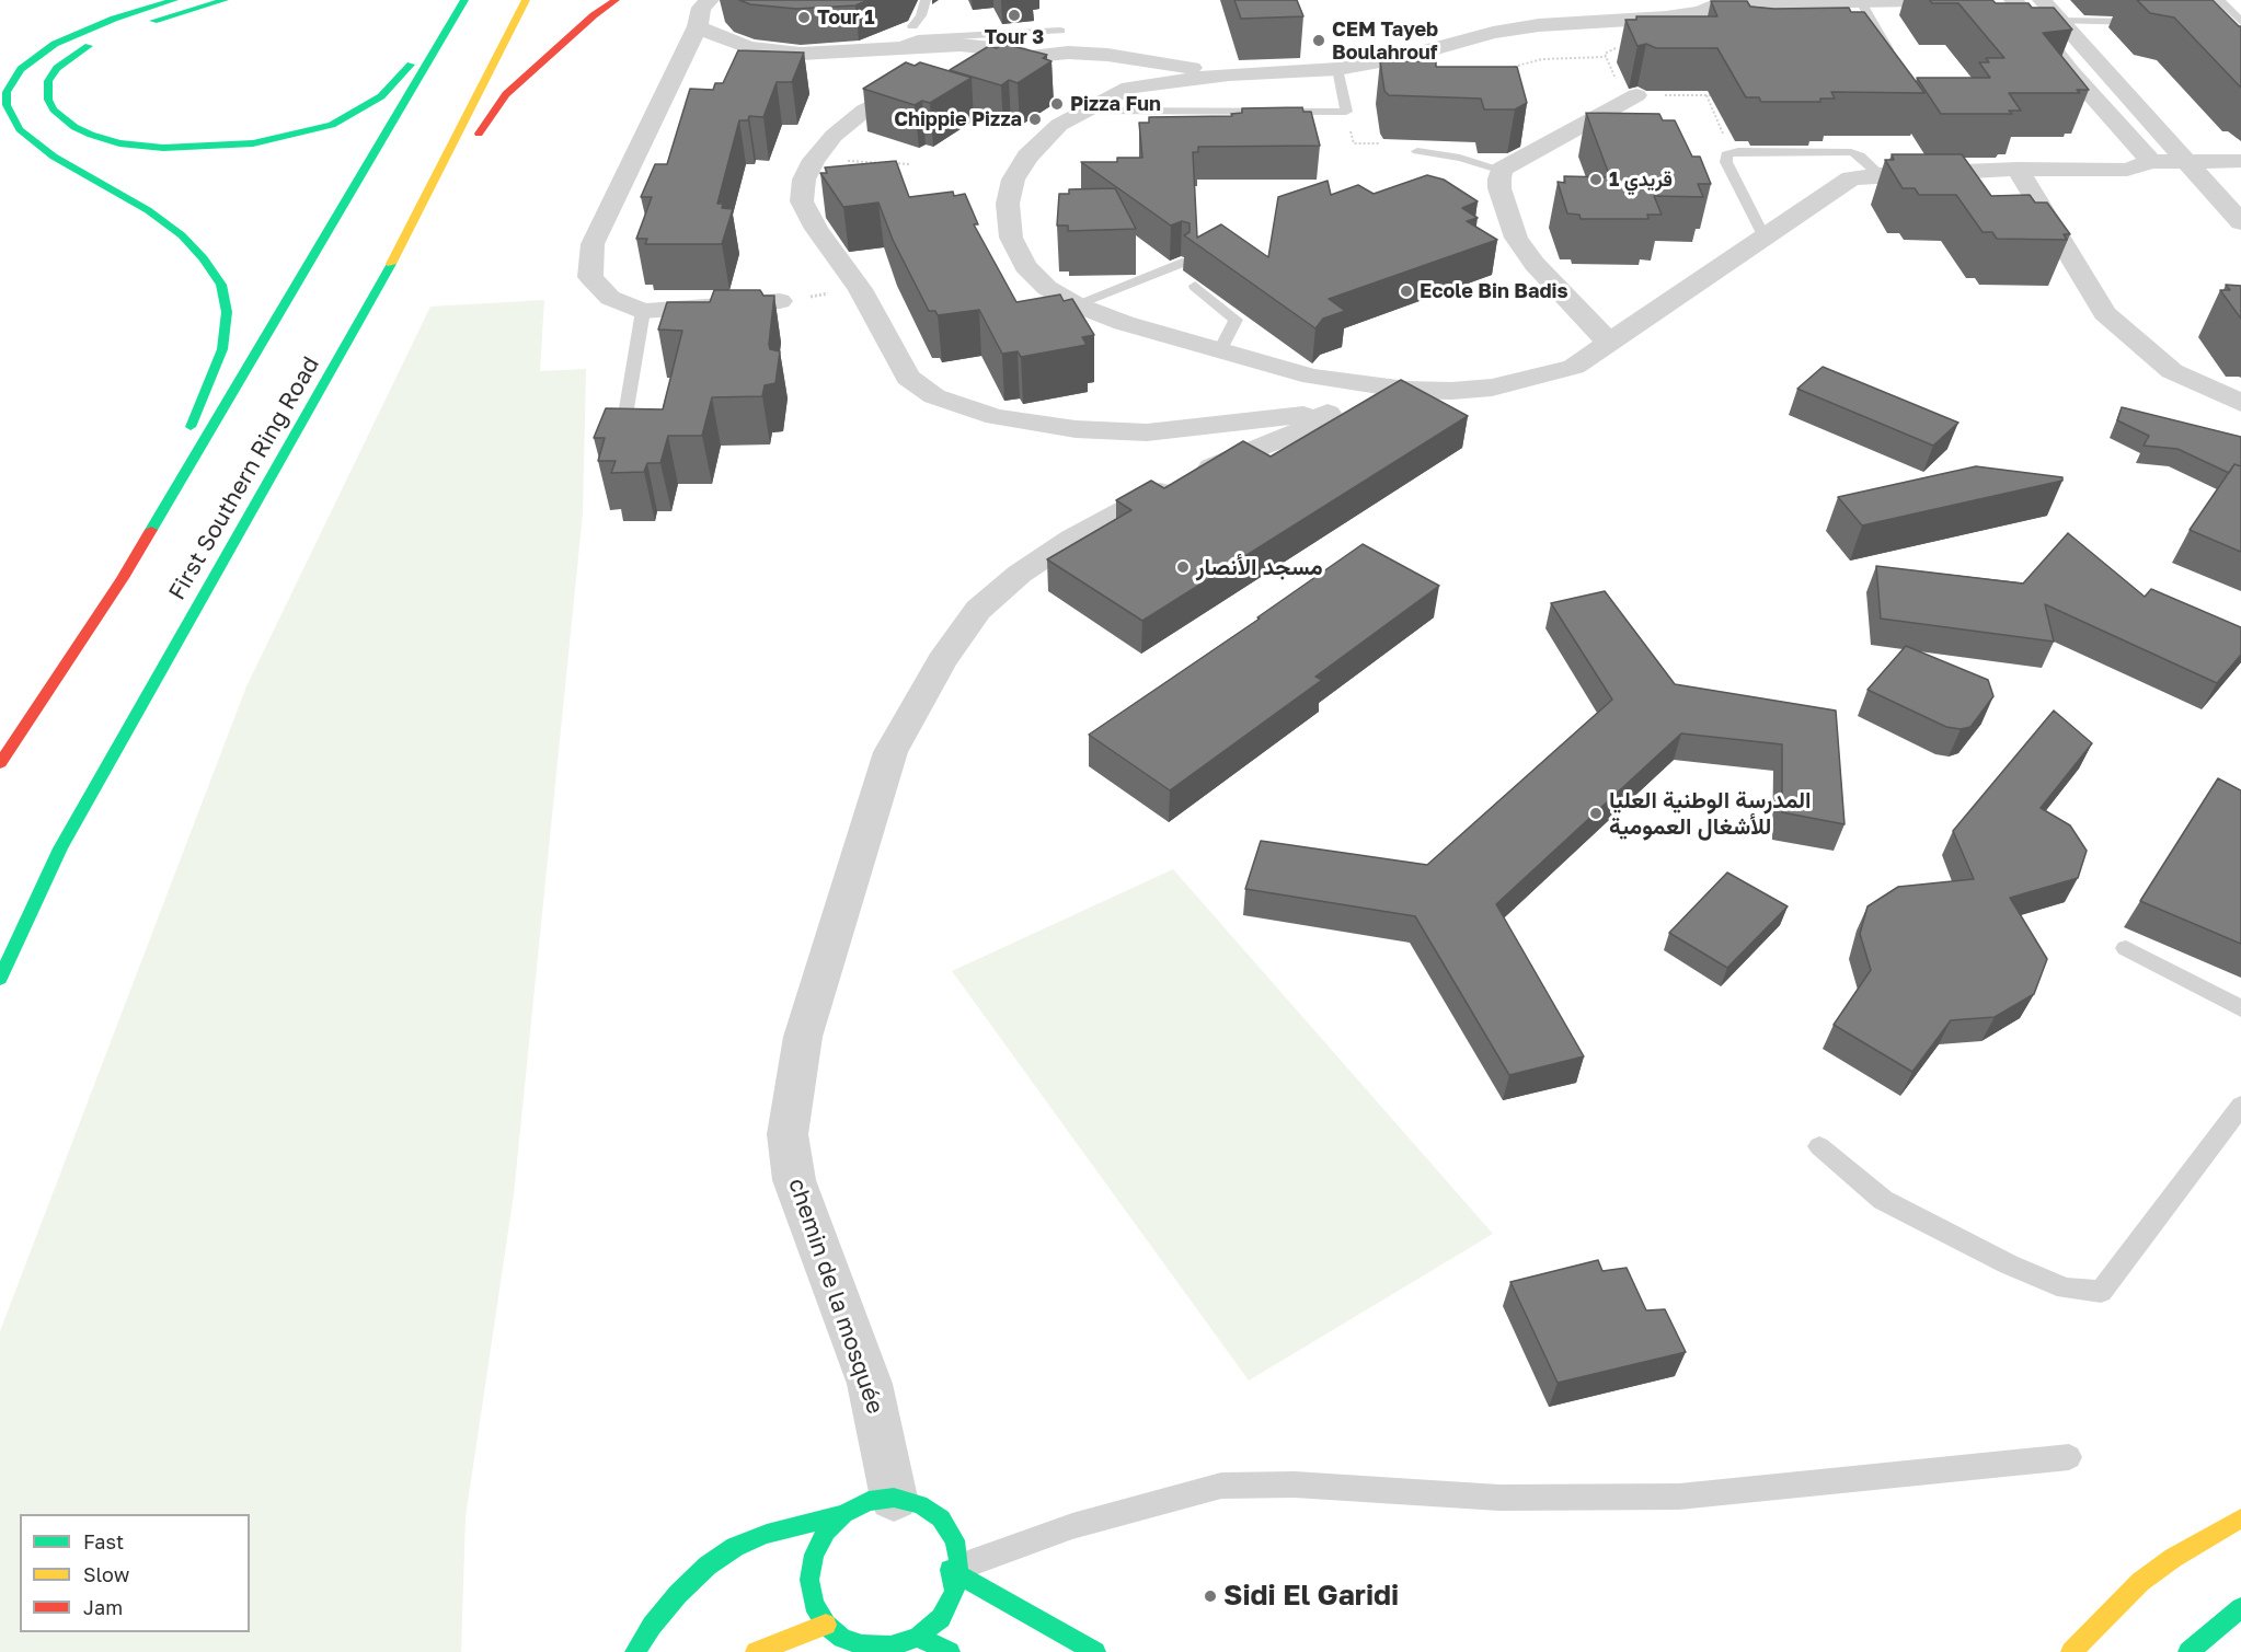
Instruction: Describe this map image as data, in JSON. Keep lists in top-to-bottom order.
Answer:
{
  "streets": {
    "main road": ["First Southern Ring Road"],
    "street": ["chemin de la mosquée"]
  },
  "places": [
    "Tour 3",
    "Tour 1",
    "CEM Tayeb Boulahrouf",
    "Pizza Fun",
    "Chippie Pizza",
    "قريدي 1",
    "Ecole Bin Badis",
    "مسجد الأنصار",
    "المدرسة الوطنية العليا للأشغال العمومية",
    "Sidi El Garidi"
  ],
  "legend": ["Fast", "Slow", "Jam"]
}
